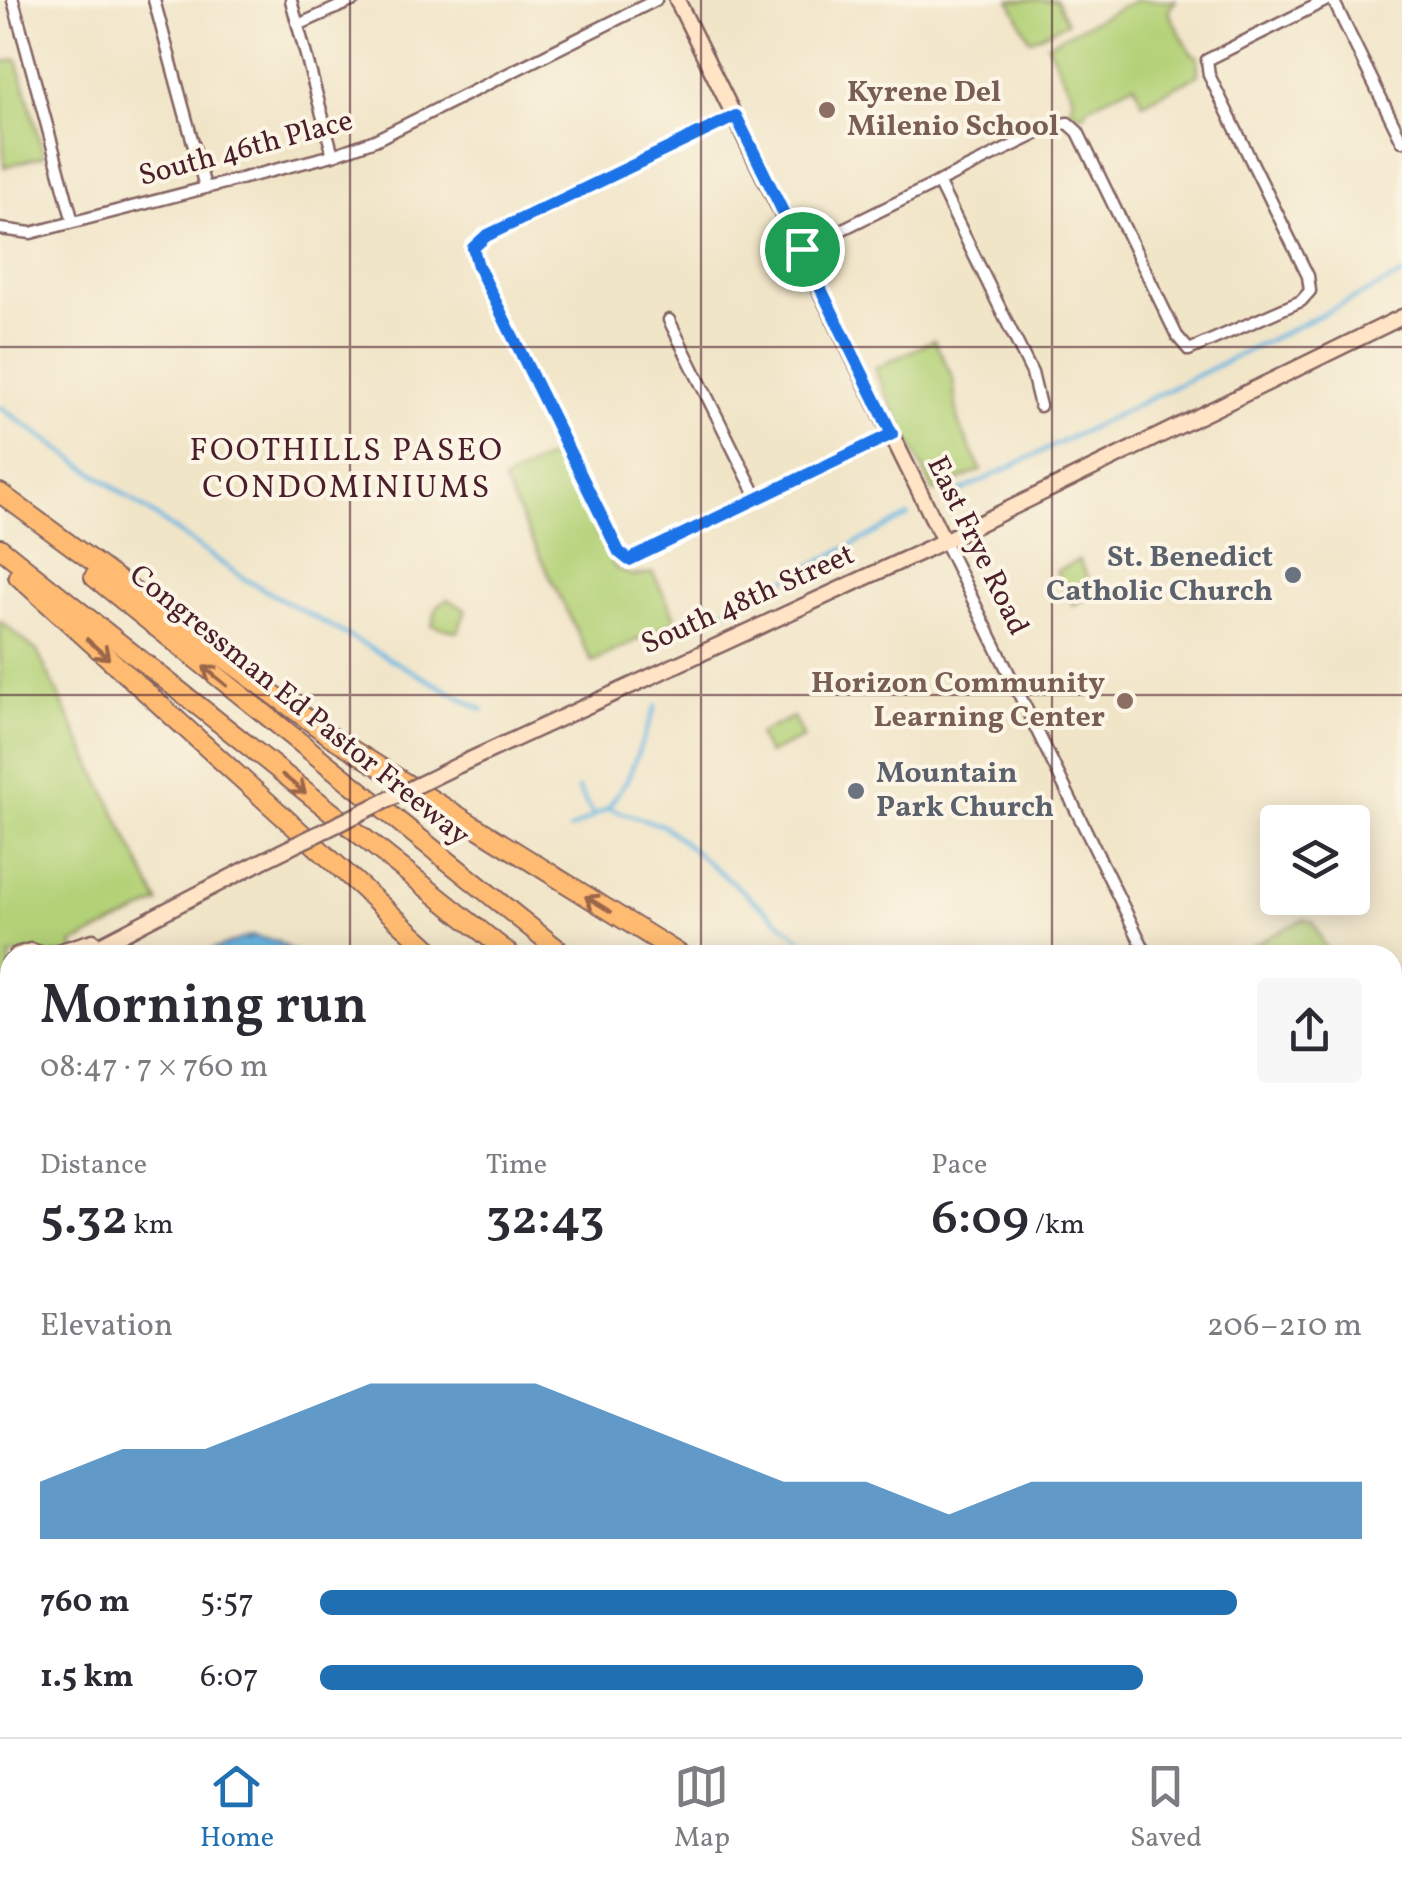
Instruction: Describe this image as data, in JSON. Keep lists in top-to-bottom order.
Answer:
{
  "streets": {
    "highway": ["Congressman Ed Pastor Freeway"],
    "street": ["South 46th Place", "East Frye Road", "South 48th Street"]
  },
  "crossings": [
    ["East Frye Road", "South 48th Street"]
  ],
  "districts": ["FOOTHILLS PASEO CONDOMINIUMS"],
  "places": [
    "Kyrene Del Milenio School",
    "St. Benedict Catholic Church",
    "Horizon Community Learning Center",
    "Mountain Park Church"
  ],
  "page": {
    "heading": ["Morning run", "08:47 · 7 × 760 m"],
    "stats": [
      ["Distance", "5.32 km"],
      ["Time", "32:43"],
      ["Pace", "6:09 /km"]
    ],
    "chart": ["Elevation", "206–210 m"],
    "list": [
      {
        "name": "760 m",
        "note": "5:57"
      },
      {
        "name": "1.5 km",
        "note": "6:07"
      }
    ],
    "tabs": ["Home", "Map", "Saved"]
  }
}
